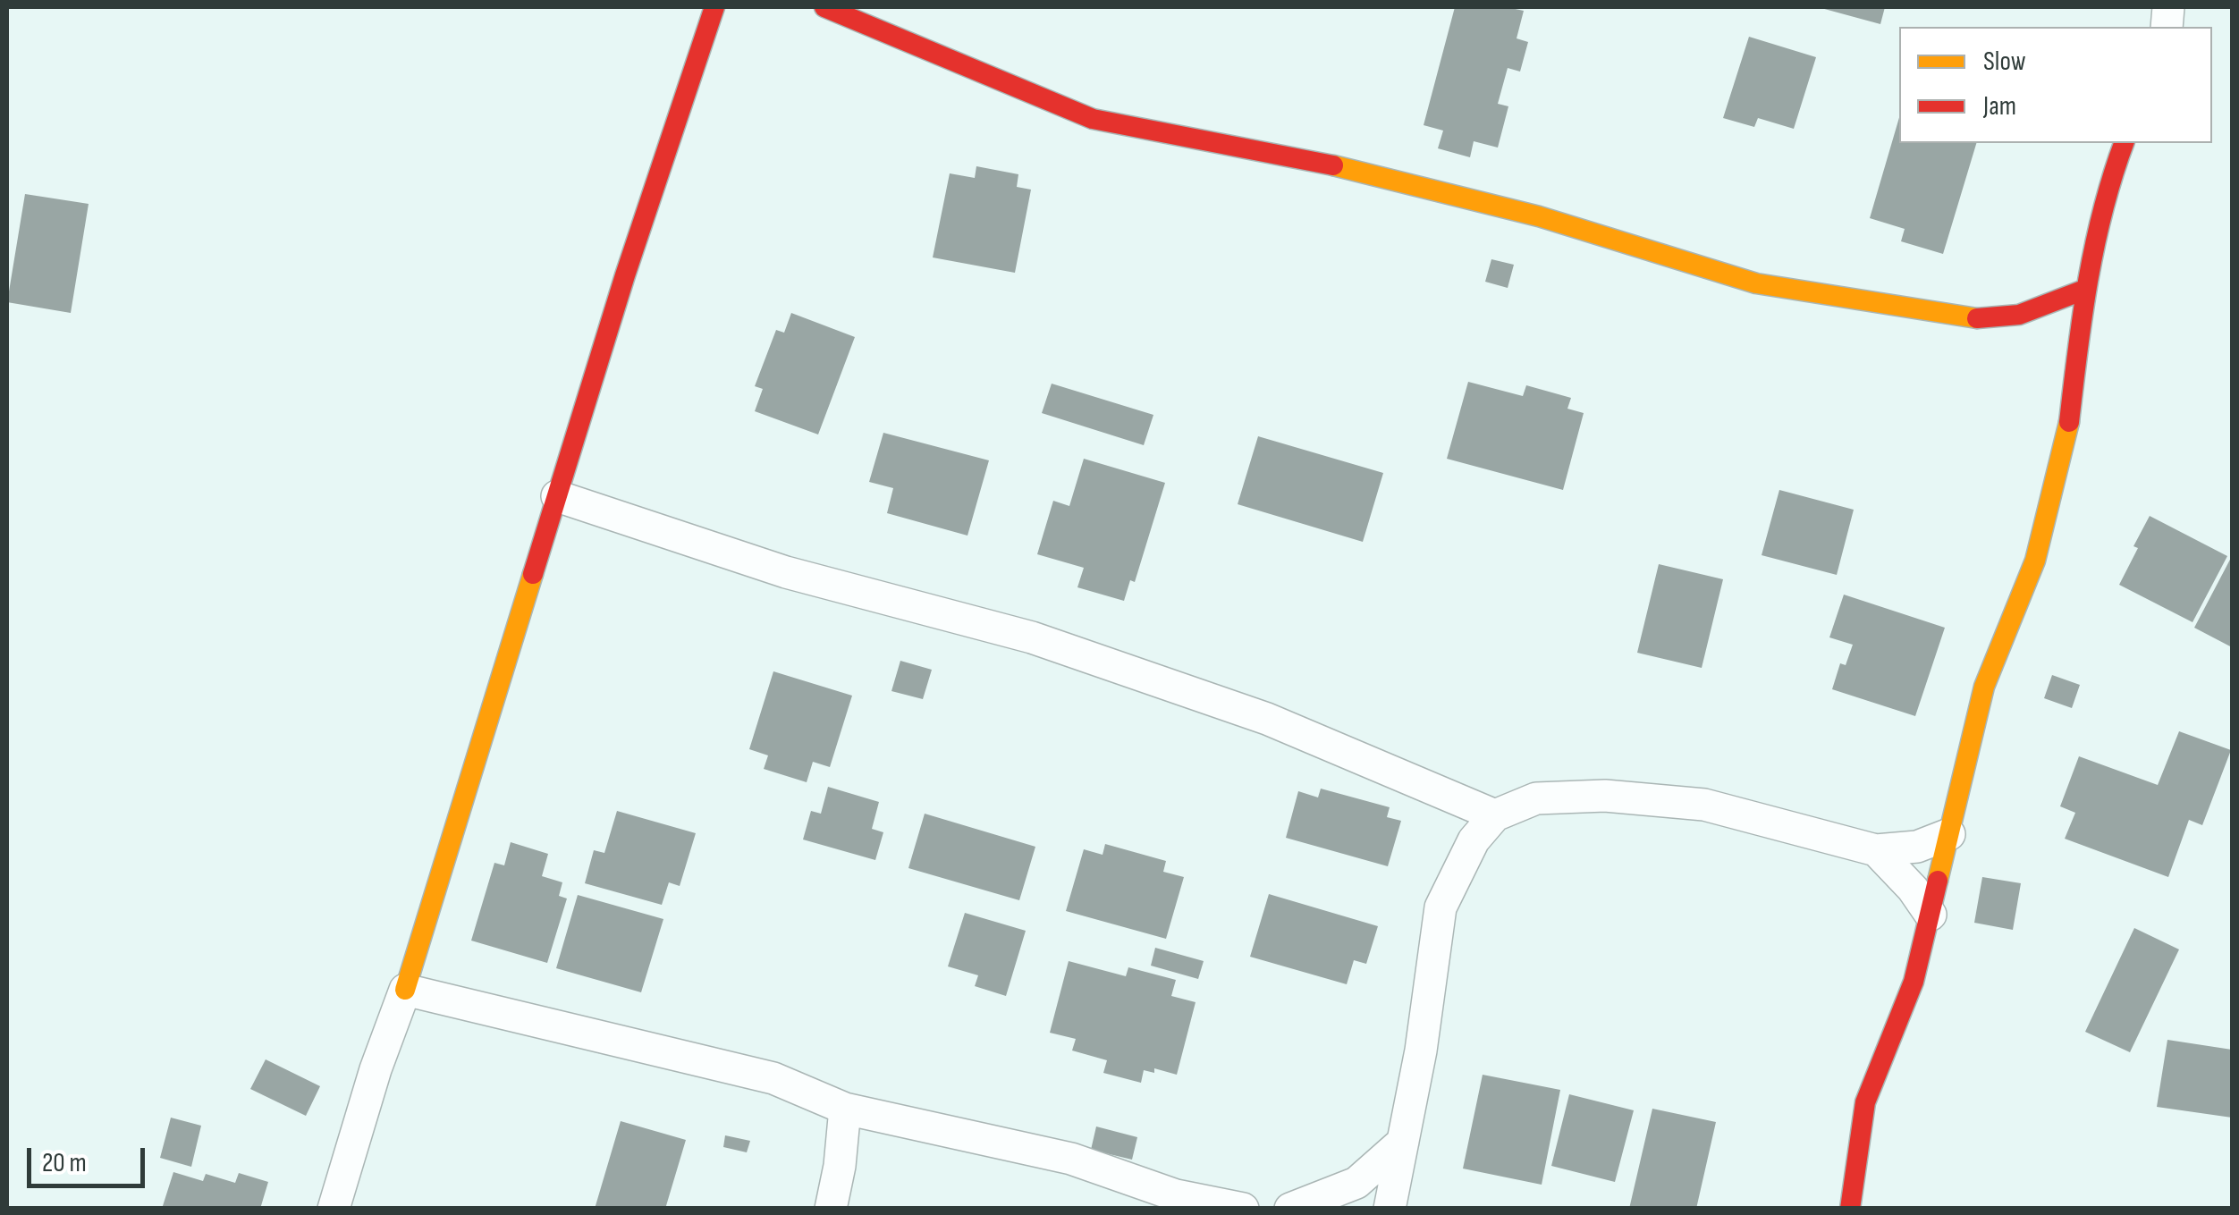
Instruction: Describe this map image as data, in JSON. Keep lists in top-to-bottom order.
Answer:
{
  "legend": ["Slow", "Jam"],
  "scale_bar": "20 m"
}
